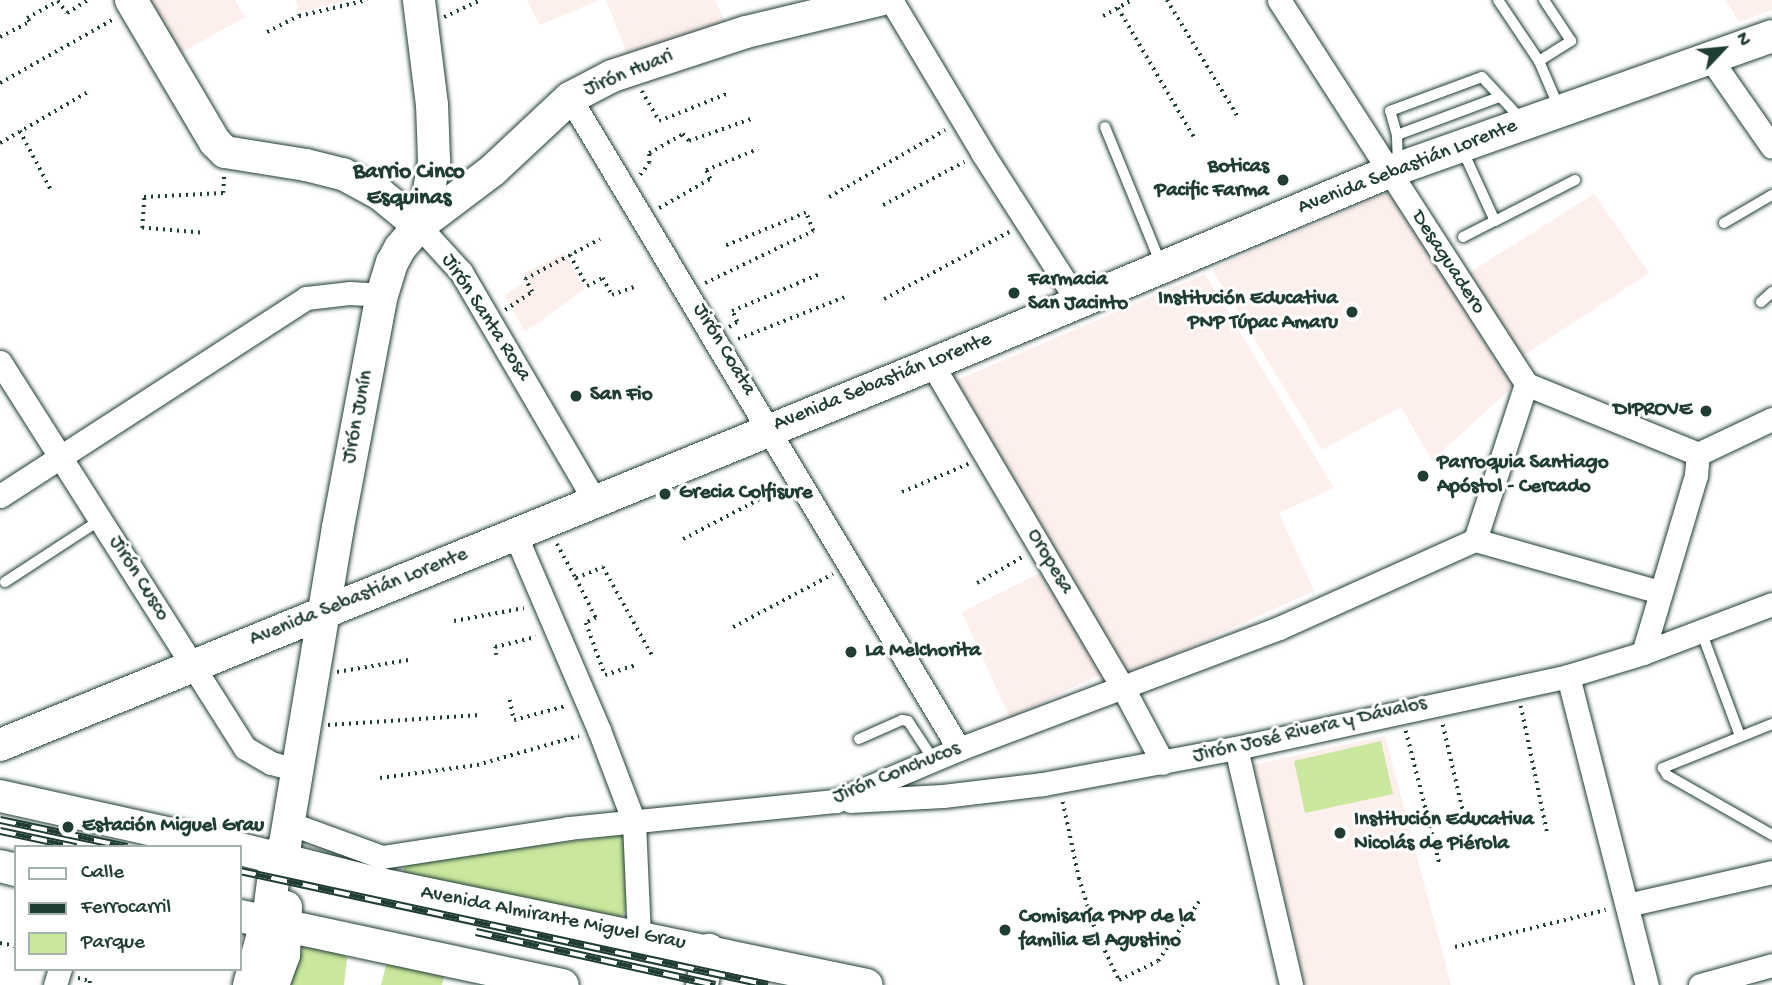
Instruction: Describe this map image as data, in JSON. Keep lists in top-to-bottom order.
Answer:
{
  "streets": {
    "main road": [
      "Jirón Huari",
      "Avenida Sebastián Lorente",
      "Jirón Santa Rosa",
      "Jirón Junín",
      "Avenida Almirante Miguel Grau"
    ],
    "street": [
      "Desaguadero",
      "Jirón Coata",
      "Oropesa",
      "Jirón Cusco",
      "Jirón José Rivera y Dávalos",
      "Jirón Conchucos"
    ]
  },
  "crossings": [
    ["Jirón Huari", "Jirón Santa Rosa"],
    ["Jirón Huari", "Jirón Coata"],
    ["Jirón Huari", "Jirón Junín"],
    ["Avenida Sebastián Lorente", "Desaguadero"],
    ["Avenida Sebastián Lorente", "Jirón Santa Rosa"],
    ["Avenida Sebastián Lorente", "Jirón Coata"],
    ["Avenida Sebastián Lorente", "Jirón Junín"],
    ["Avenida Sebastián Lorente", "Oropesa"],
    ["Avenida Sebastián Lorente", "Jirón Cusco"],
    ["Jirón Santa Rosa", "Jirón Junín"],
    ["Jirón Coata", "Jirón Conchucos"],
    ["Jirón Junín", "Jirón Cusco"],
    ["Jirón Junín", "Avenida Almirante Miguel Grau"],
    ["Oropesa", "Jirón José Rivera y Dávalos"],
    ["Oropesa", "Jirón Conchucos"],
    ["Jirón José Rivera y Dávalos", "Jirón Conchucos"],
    ["Jirón Conchucos", "Avenida Almirante Miguel Grau"]
  ],
  "districts": ["Barrio Cinco Esquinas"],
  "places": [
    "Boticas Pacific Farma",
    "Farmacia San Jacinto",
    "Institución Educativa PNP Túpac Amaru",
    "San Fio",
    "DIPROVE",
    "Parroquia Santiago Apóstol - Cercado",
    "Grecia Colfisure",
    "La Melchorita",
    "Estación Miguel Grau",
    "Institución Educativa Nicolás de Piérola",
    "Comisaría PNP de la familia El Agustino"
  ],
  "legend": ["Calle", "Ferrocarril", "Parque"],
  "north": "top right"
}
